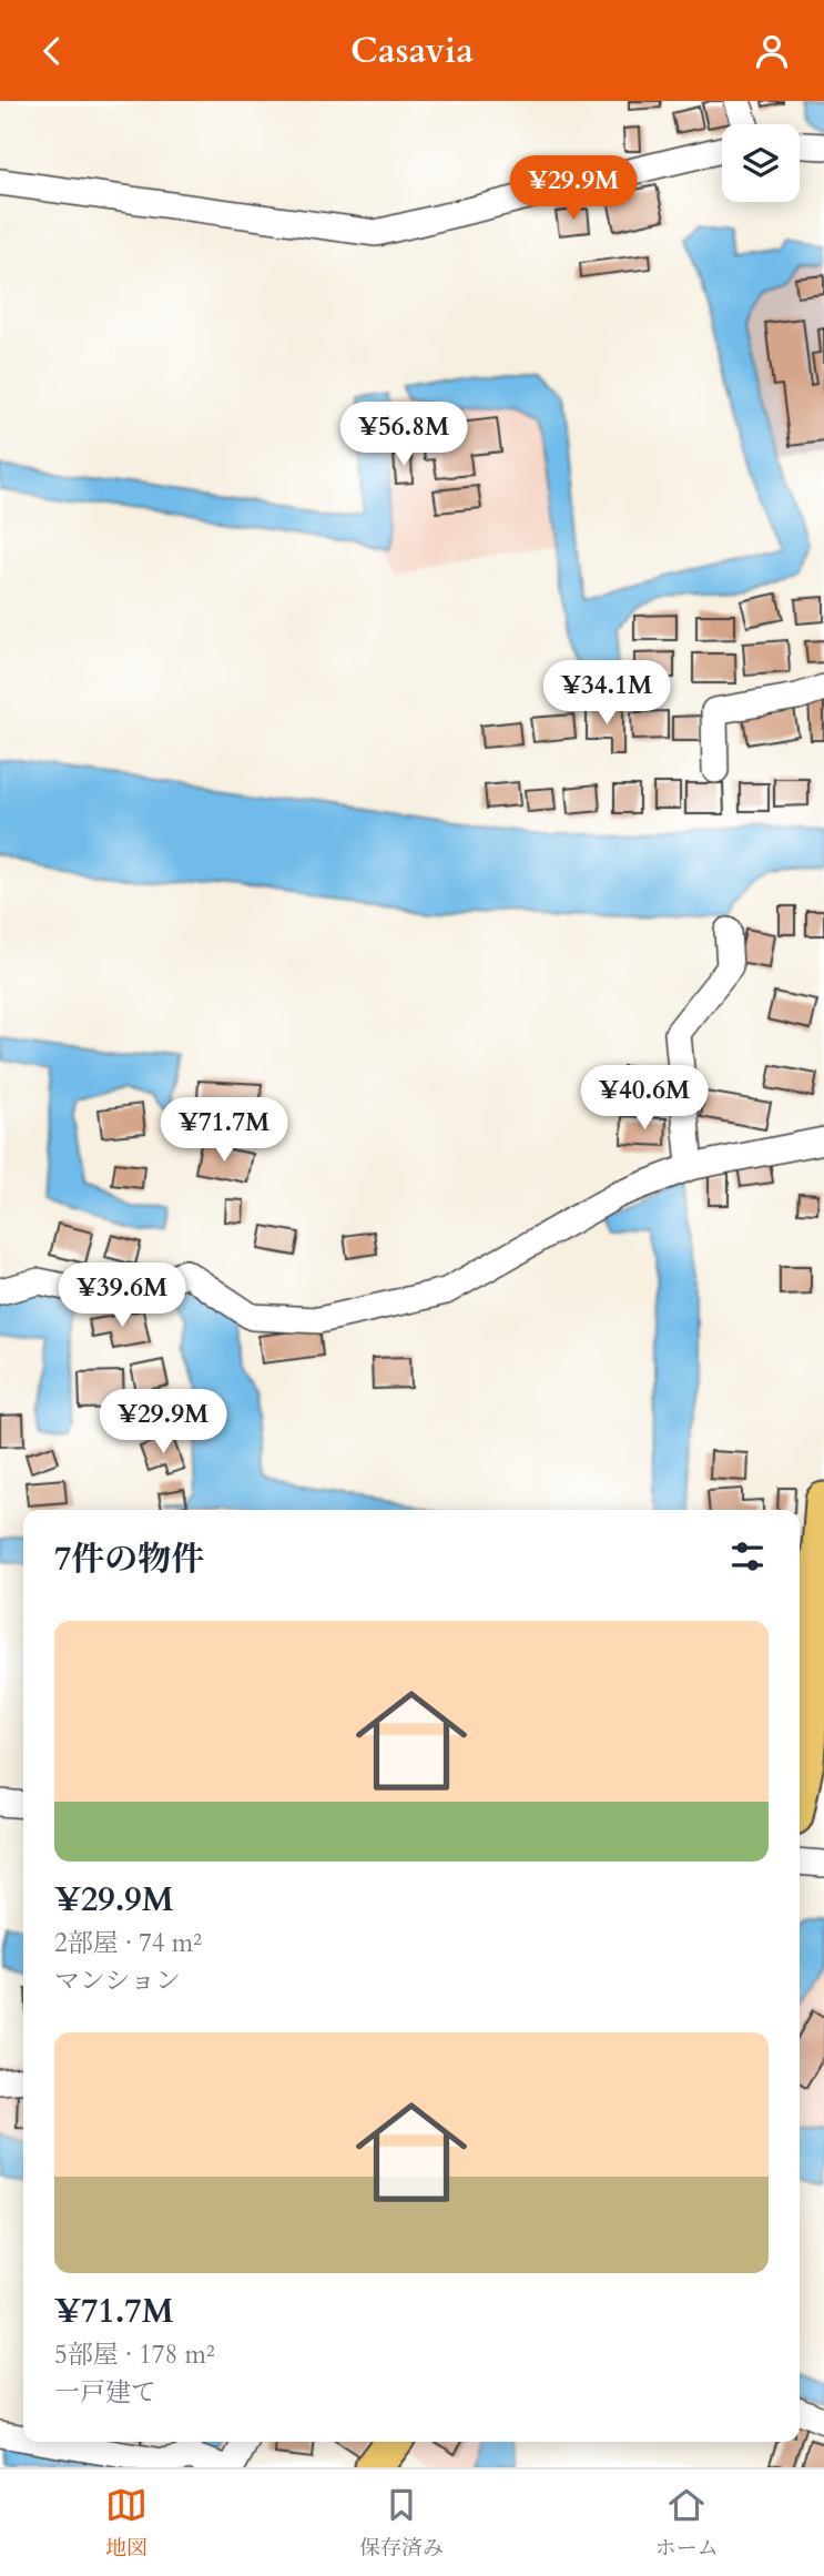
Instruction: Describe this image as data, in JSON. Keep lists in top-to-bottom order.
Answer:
{
  "page": {
    "header": "Casavia",
    "price": [
      "¥29.9M",
      "¥56.8M",
      "¥34.1M",
      "¥40.6M",
      "¥71.7M",
      "¥39.6M",
      "¥29.9M"
    ],
    "heading": "7件の物件",
    "list": [
      {
        "name": "¥29.9M",
        "note": "2部屋 · 74 m² · マンション"
      },
      {
        "name": "¥71.7M",
        "note": "5部屋 · 178 m² · 一戸建て"
      }
    ],
    "tabs": ["地図", "保存済み", "ホーム"]
  }
}
